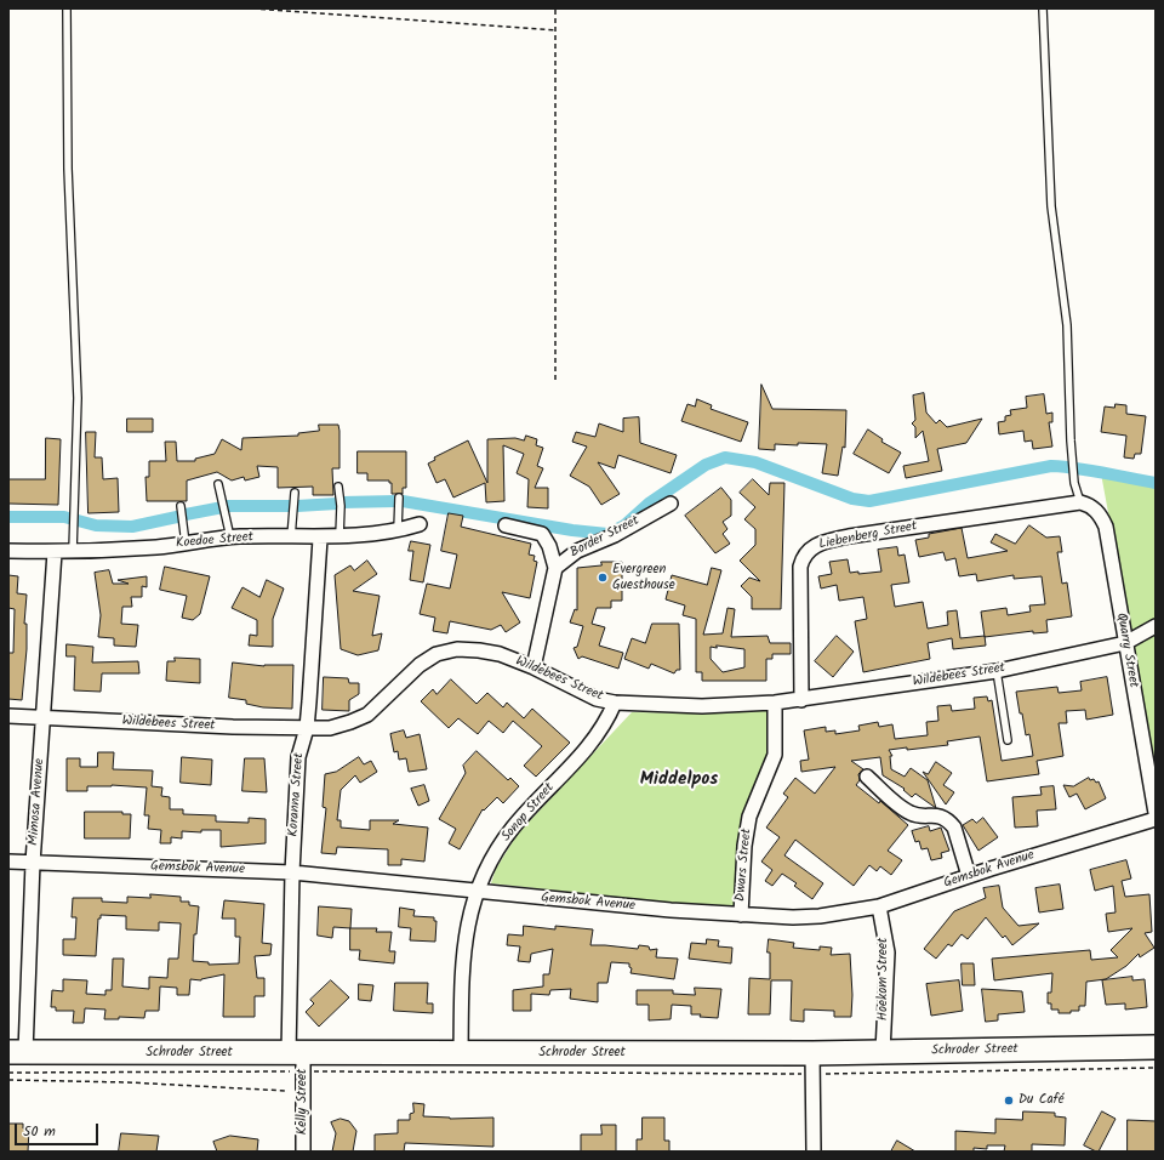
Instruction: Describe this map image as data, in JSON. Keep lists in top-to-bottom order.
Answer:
{
  "streets": {
    "highway": ["Schroder Street"],
    "street": [
      "Liebenberg Street",
      "Border Street",
      "Koedoe Street",
      "Quarry Street",
      "Wildebees Street",
      "Koranna Street",
      "Mimosa Avenue",
      "Sonop Street",
      "Dwars Street",
      "Gemsbok Avenue",
      "Hoekom Street",
      "Kelly Street"
    ]
  },
  "crossings": [
    ["Liebenberg Street", "Quarry Street"],
    ["Liebenberg Street", "Wildebees Street"],
    ["Border Street", "Wildebees Street"],
    ["Koedoe Street", "Koranna Street"],
    ["Koedoe Street", "Mimosa Avenue"],
    ["Quarry Street", "Wildebees Street"],
    ["Wildebees Street", "Koranna Street"],
    ["Wildebees Street", "Mimosa Avenue"],
    ["Wildebees Street", "Sonop Street"],
    ["Wildebees Street", "Dwars Street"],
    ["Koranna Street", "Gemsbok Avenue"],
    ["Koranna Street", "Schroder Street"],
    ["Koranna Street", "Kelly Street"],
    ["Mimosa Avenue", "Gemsbok Avenue"],
    ["Mimosa Avenue", "Schroder Street"],
    ["Sonop Street", "Gemsbok Avenue"],
    ["Sonop Street", "Schroder Street"],
    ["Dwars Street", "Gemsbok Avenue"],
    ["Gemsbok Avenue", "Hoekom Street"],
    ["Hoekom Street", "Schroder Street"],
    ["Schroder Street", "Kelly Street"]
  ],
  "districts": ["Middelpos"],
  "places": ["Evergreen Guesthouse", "Du Café"],
  "scale_bar": "50 m"
}
